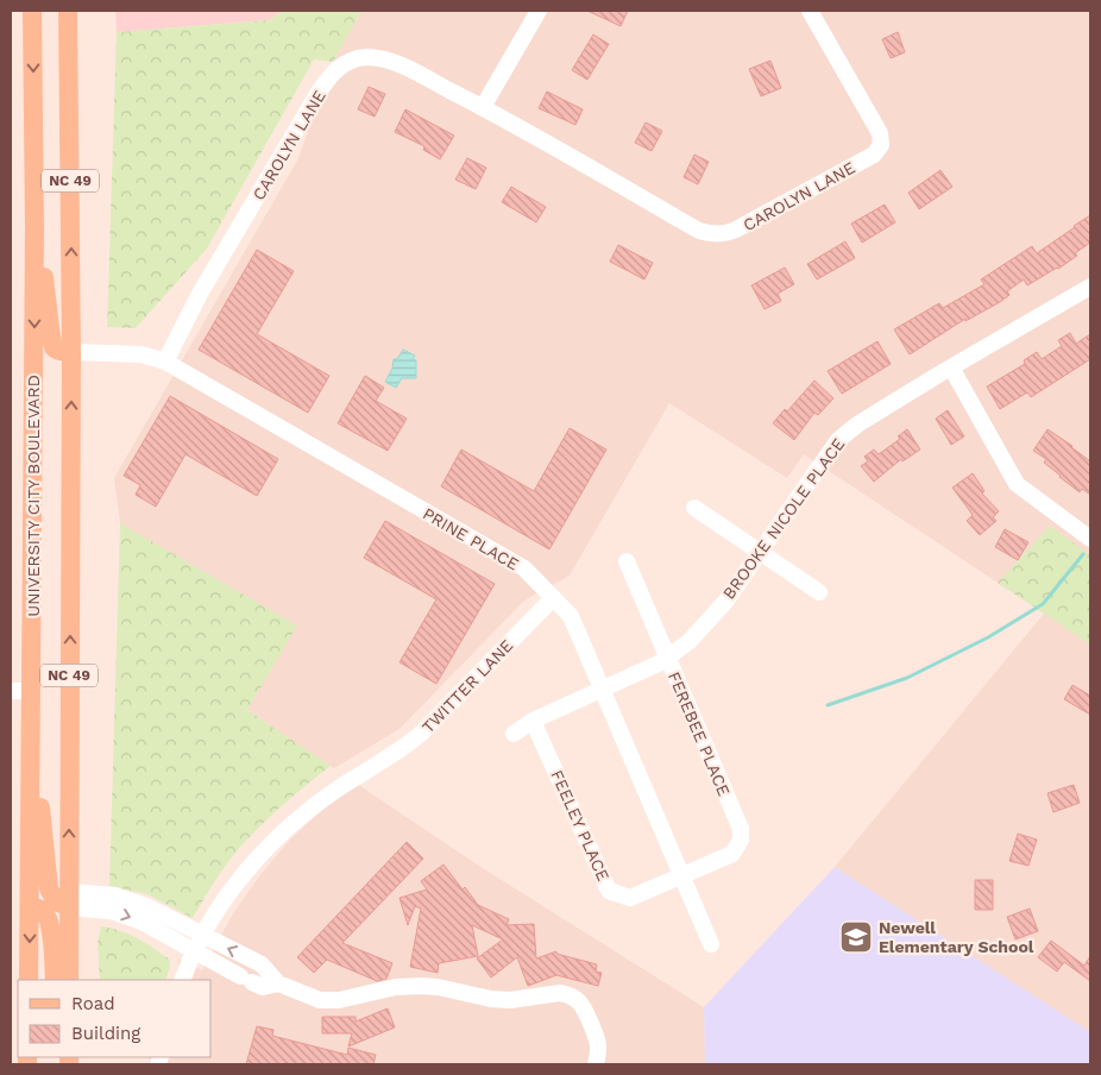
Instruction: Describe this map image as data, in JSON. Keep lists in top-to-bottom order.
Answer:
{
  "streets": {
    "main road": ["NC 49", "UNIVERSITY CITY BOULEVARD"],
    "street": [
      "CAROLYN LANE",
      "BROOKE NICOLE PLACE",
      "PRINE PLACE",
      "TWITTER LANE",
      "FEREBEE PLACE",
      "FEELEY PLACE"
    ]
  },
  "crossings": [
    ["CAROLYN LANE", "PRINE PLACE"],
    ["NC 49", "PRINE PLACE"],
    ["BROOKE NICOLE PLACE", "PRINE PLACE"],
    ["BROOKE NICOLE PLACE", "FEREBEE PLACE"],
    ["BROOKE NICOLE PLACE", "FEELEY PLACE"],
    ["PRINE PLACE", "TWITTER LANE"],
    ["PRINE PLACE", "FEREBEE PLACE"],
    ["PRINE PLACE", "FEELEY PLACE"],
    ["FEREBEE PLACE", "FEELEY PLACE"]
  ],
  "places": {
    "school or university": ["Newell Elementary School"]
  },
  "legend": ["Road", "Building"]
}
